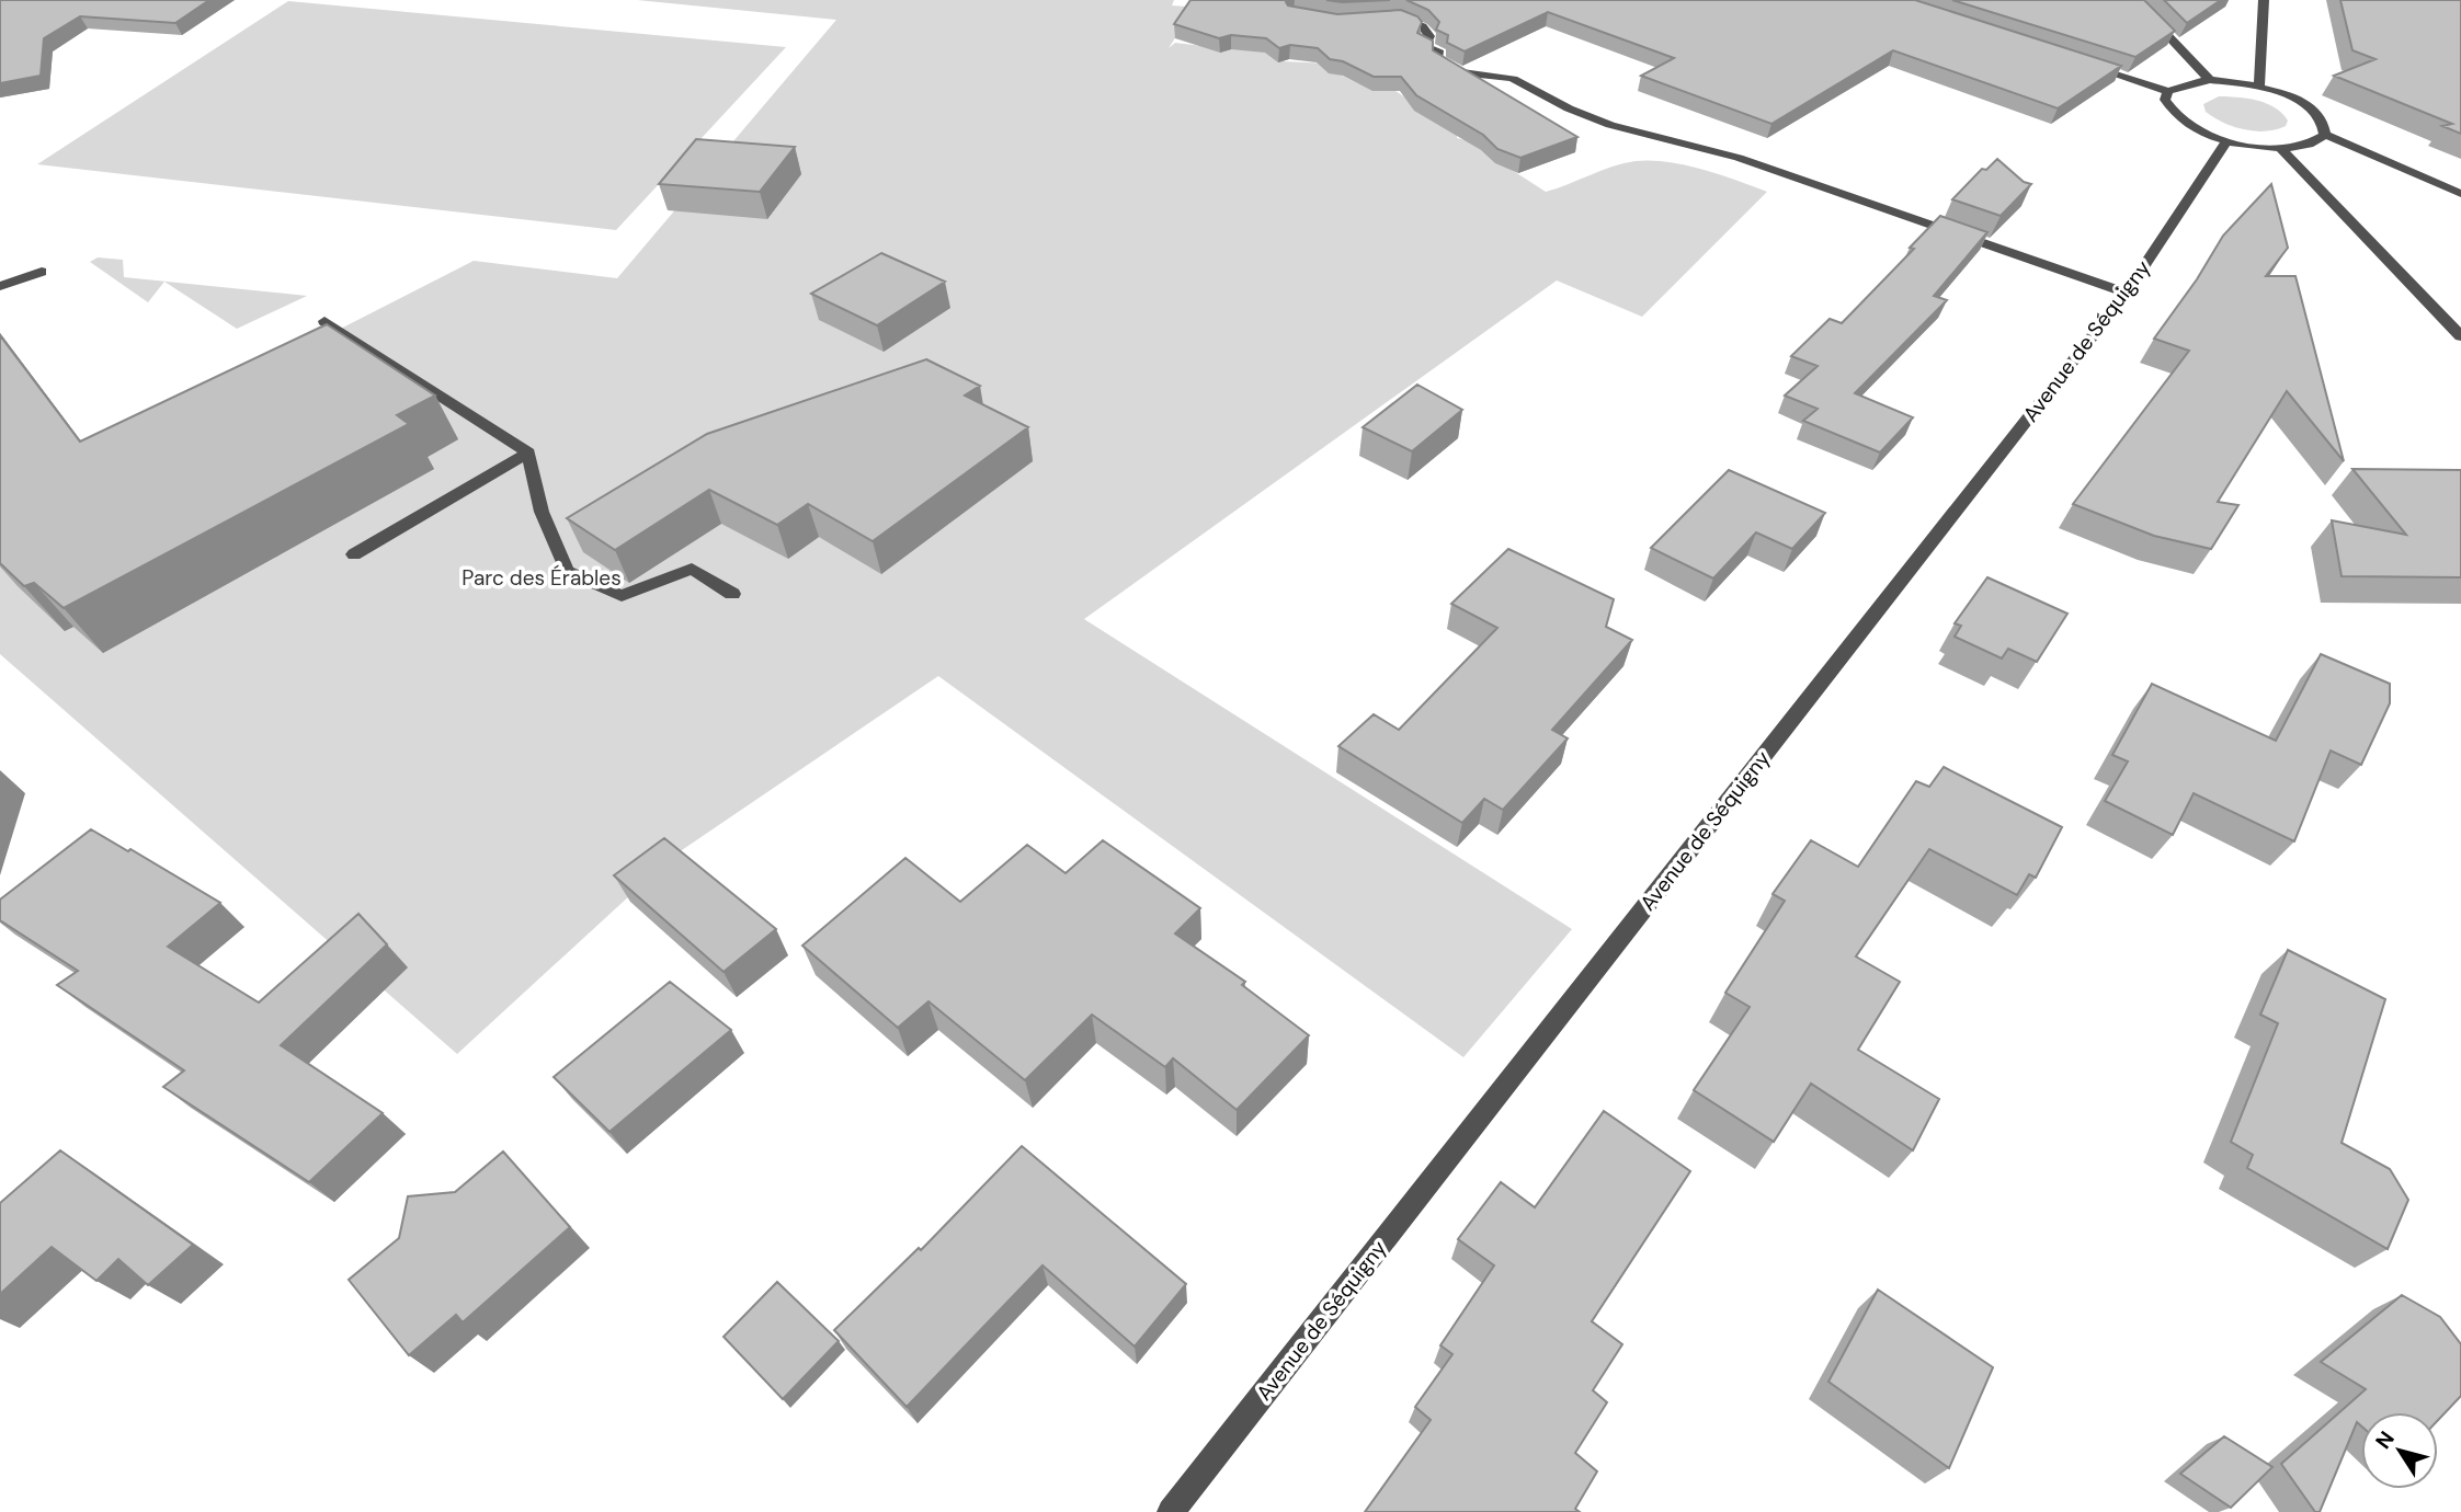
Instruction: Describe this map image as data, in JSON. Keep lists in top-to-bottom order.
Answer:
{
  "streets": {
    "street": ["Avenue de Séquigny"]
  },
  "parks": ["Parc des Érables"],
  "north": "top left"
}
